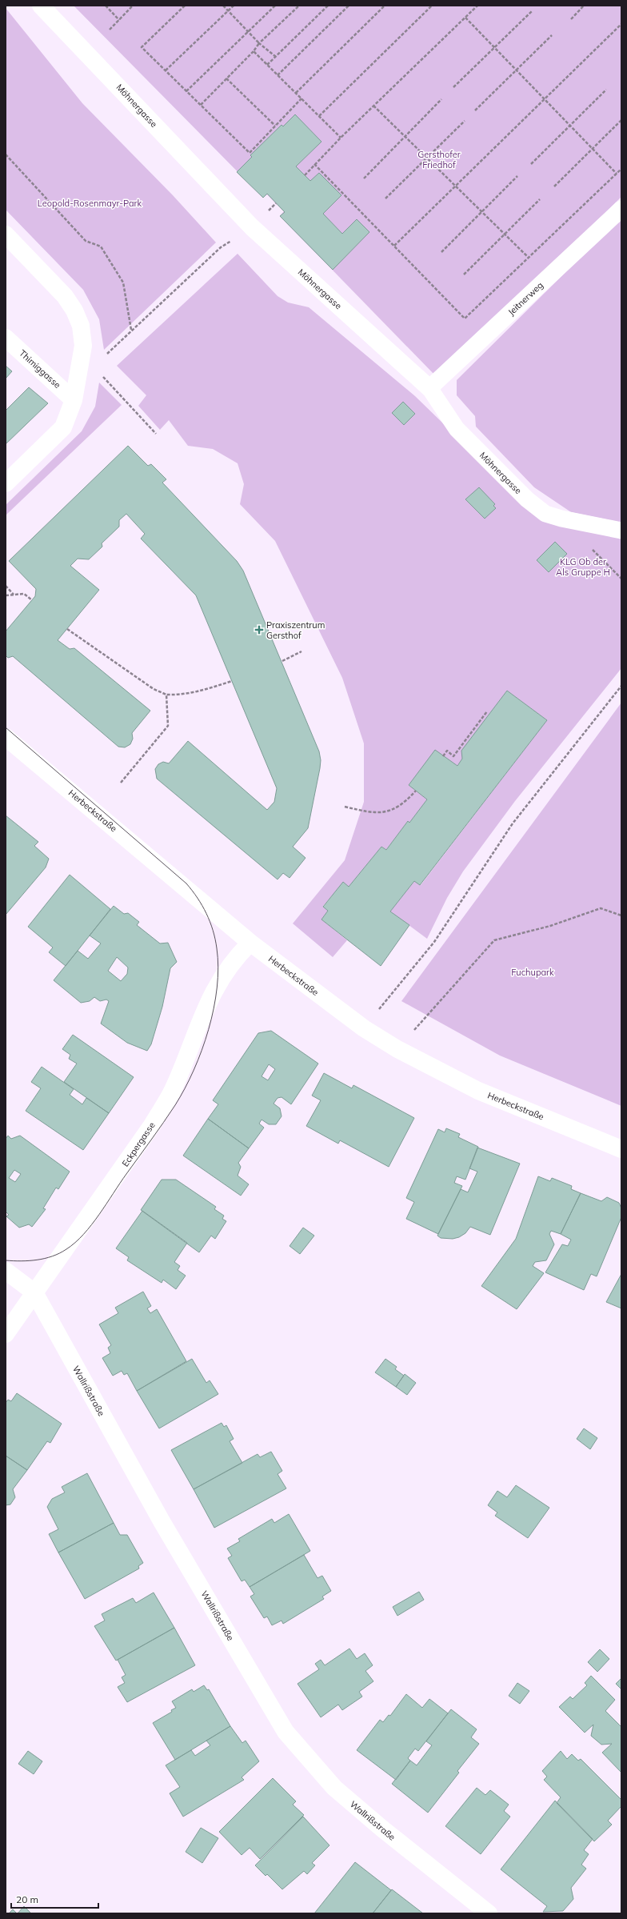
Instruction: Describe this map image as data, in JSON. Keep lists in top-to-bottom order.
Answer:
{
  "streets": {
    "street": [
      "Möhnergasse",
      "Thimiggasse",
      "Herbeckstraße",
      "Eckpergasse",
      "Wallrißstraße"
    ],
    "lane": ["Jeitnerweg"]
  },
  "crossings": [
    ["Möhnergasse", "Jeitnerweg"],
    ["Herbeckstraße", "Eckpergasse"],
    ["Eckpergasse", "Wallrißstraße"]
  ],
  "parks": [
    "Gersthofer Friedhof",
    "Leopold-Rosenmayr-Park",
    "KLG Ob der Als Gruppe H",
    "Fuchupark"
  ],
  "places": {
    "health": ["Praxiszentrum Gersthof"]
  },
  "scale_bar": "20 m"
}
